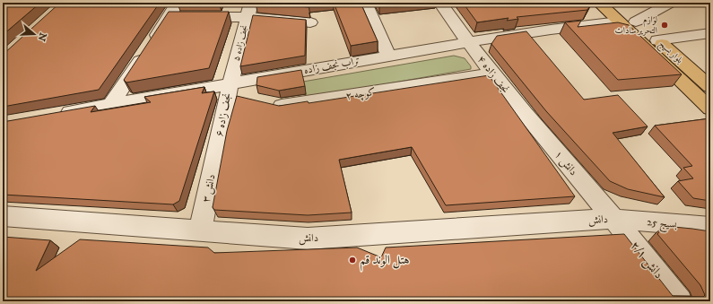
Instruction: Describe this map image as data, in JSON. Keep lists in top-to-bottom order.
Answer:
{
  "streets": {
    "main road": ["بلوار بسیج"],
    "street": [
      "نجف زاده ۵",
      "تراب نجف زاده",
      "نجف زاده ۴",
      "کوچه ۲",
      "نجف زاده ۶",
      "دانش ۱",
      "دانش ۳",
      "دانش",
      "بسیج 25",
      "دانش ۲/۱"
    ]
  },
  "crossings": [
    ["نجف زاده ۵", "تراب نجف زاده"],
    ["نجف زاده ۵", "نجف زاده ۶"],
    ["بلوار بسیج", "تراب نجف زاده"],
    ["تراب نجف زاده", "نجف زاده ۴"],
    ["تراب نجف زاده", "نجف زاده ۶"],
    ["نجف زاده ۴", "کوچه ۲"],
    ["نجف زاده ۴", "دانش ۱"],
    ["نجف زاده ۶", "دانش ۳"],
    ["دانش ۱", "دانش"],
    ["دانش ۱", "بسیج 25"],
    ["دانش ۱", "دانش ۲/۱"],
    ["دانش ۳", "دانش"],
    ["دانش", "بسیج 25"],
    ["دانش", "دانش ۲/۱"],
    ["بسیج 25", "دانش ۲/۱"]
  ],
  "places": ["لوازم التحریر سادات", "هتل الوند قم"],
  "north": "right"
}
